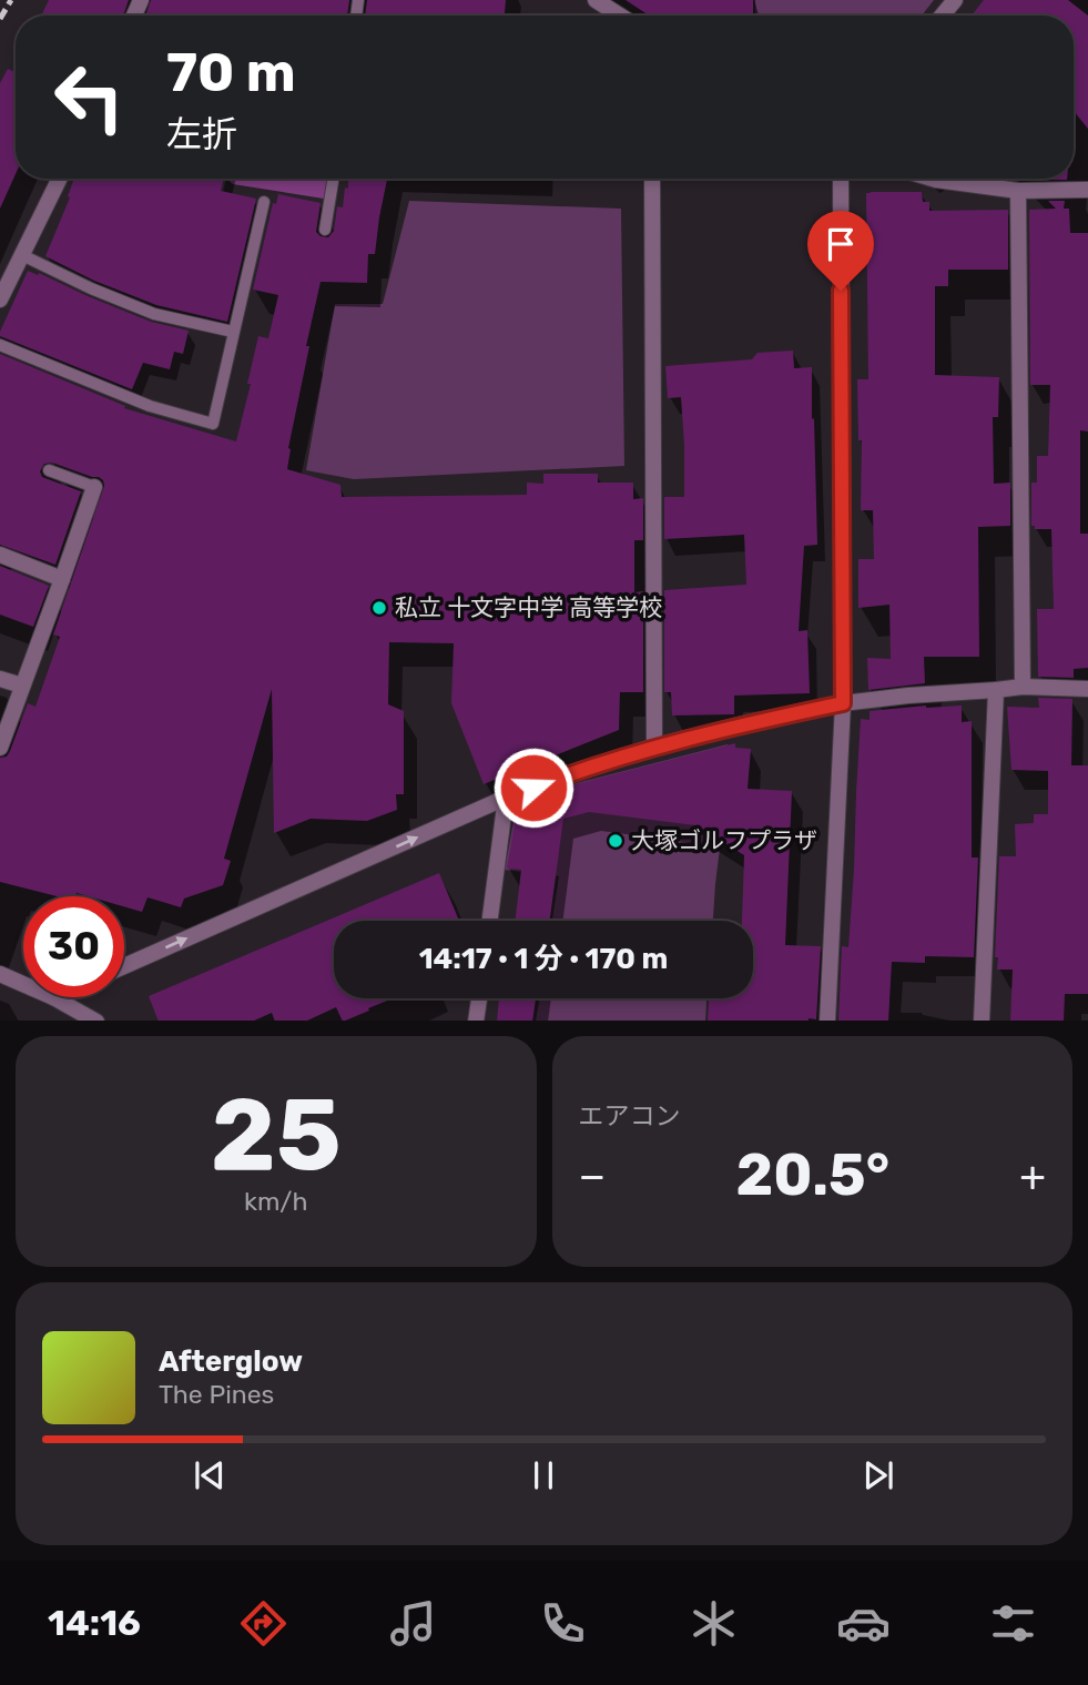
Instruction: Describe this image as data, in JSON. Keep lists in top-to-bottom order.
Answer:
{
  "places": ["私立 十文字中学 高等学校", "大塚ゴルフプラザ"],
  "page": {
    "turn": ["70 m", "左折"],
    "limit": "30",
    "trip": "14:17 · 1 分 · 170 m",
    "tile": [
      ["25", "km/h"],
      "エアコン"
    ],
    "heat": ["−", "20.5°", "+"],
    "song": ["Afterglow", "The Pines"],
    "tabs": "14:16"
  }
}
